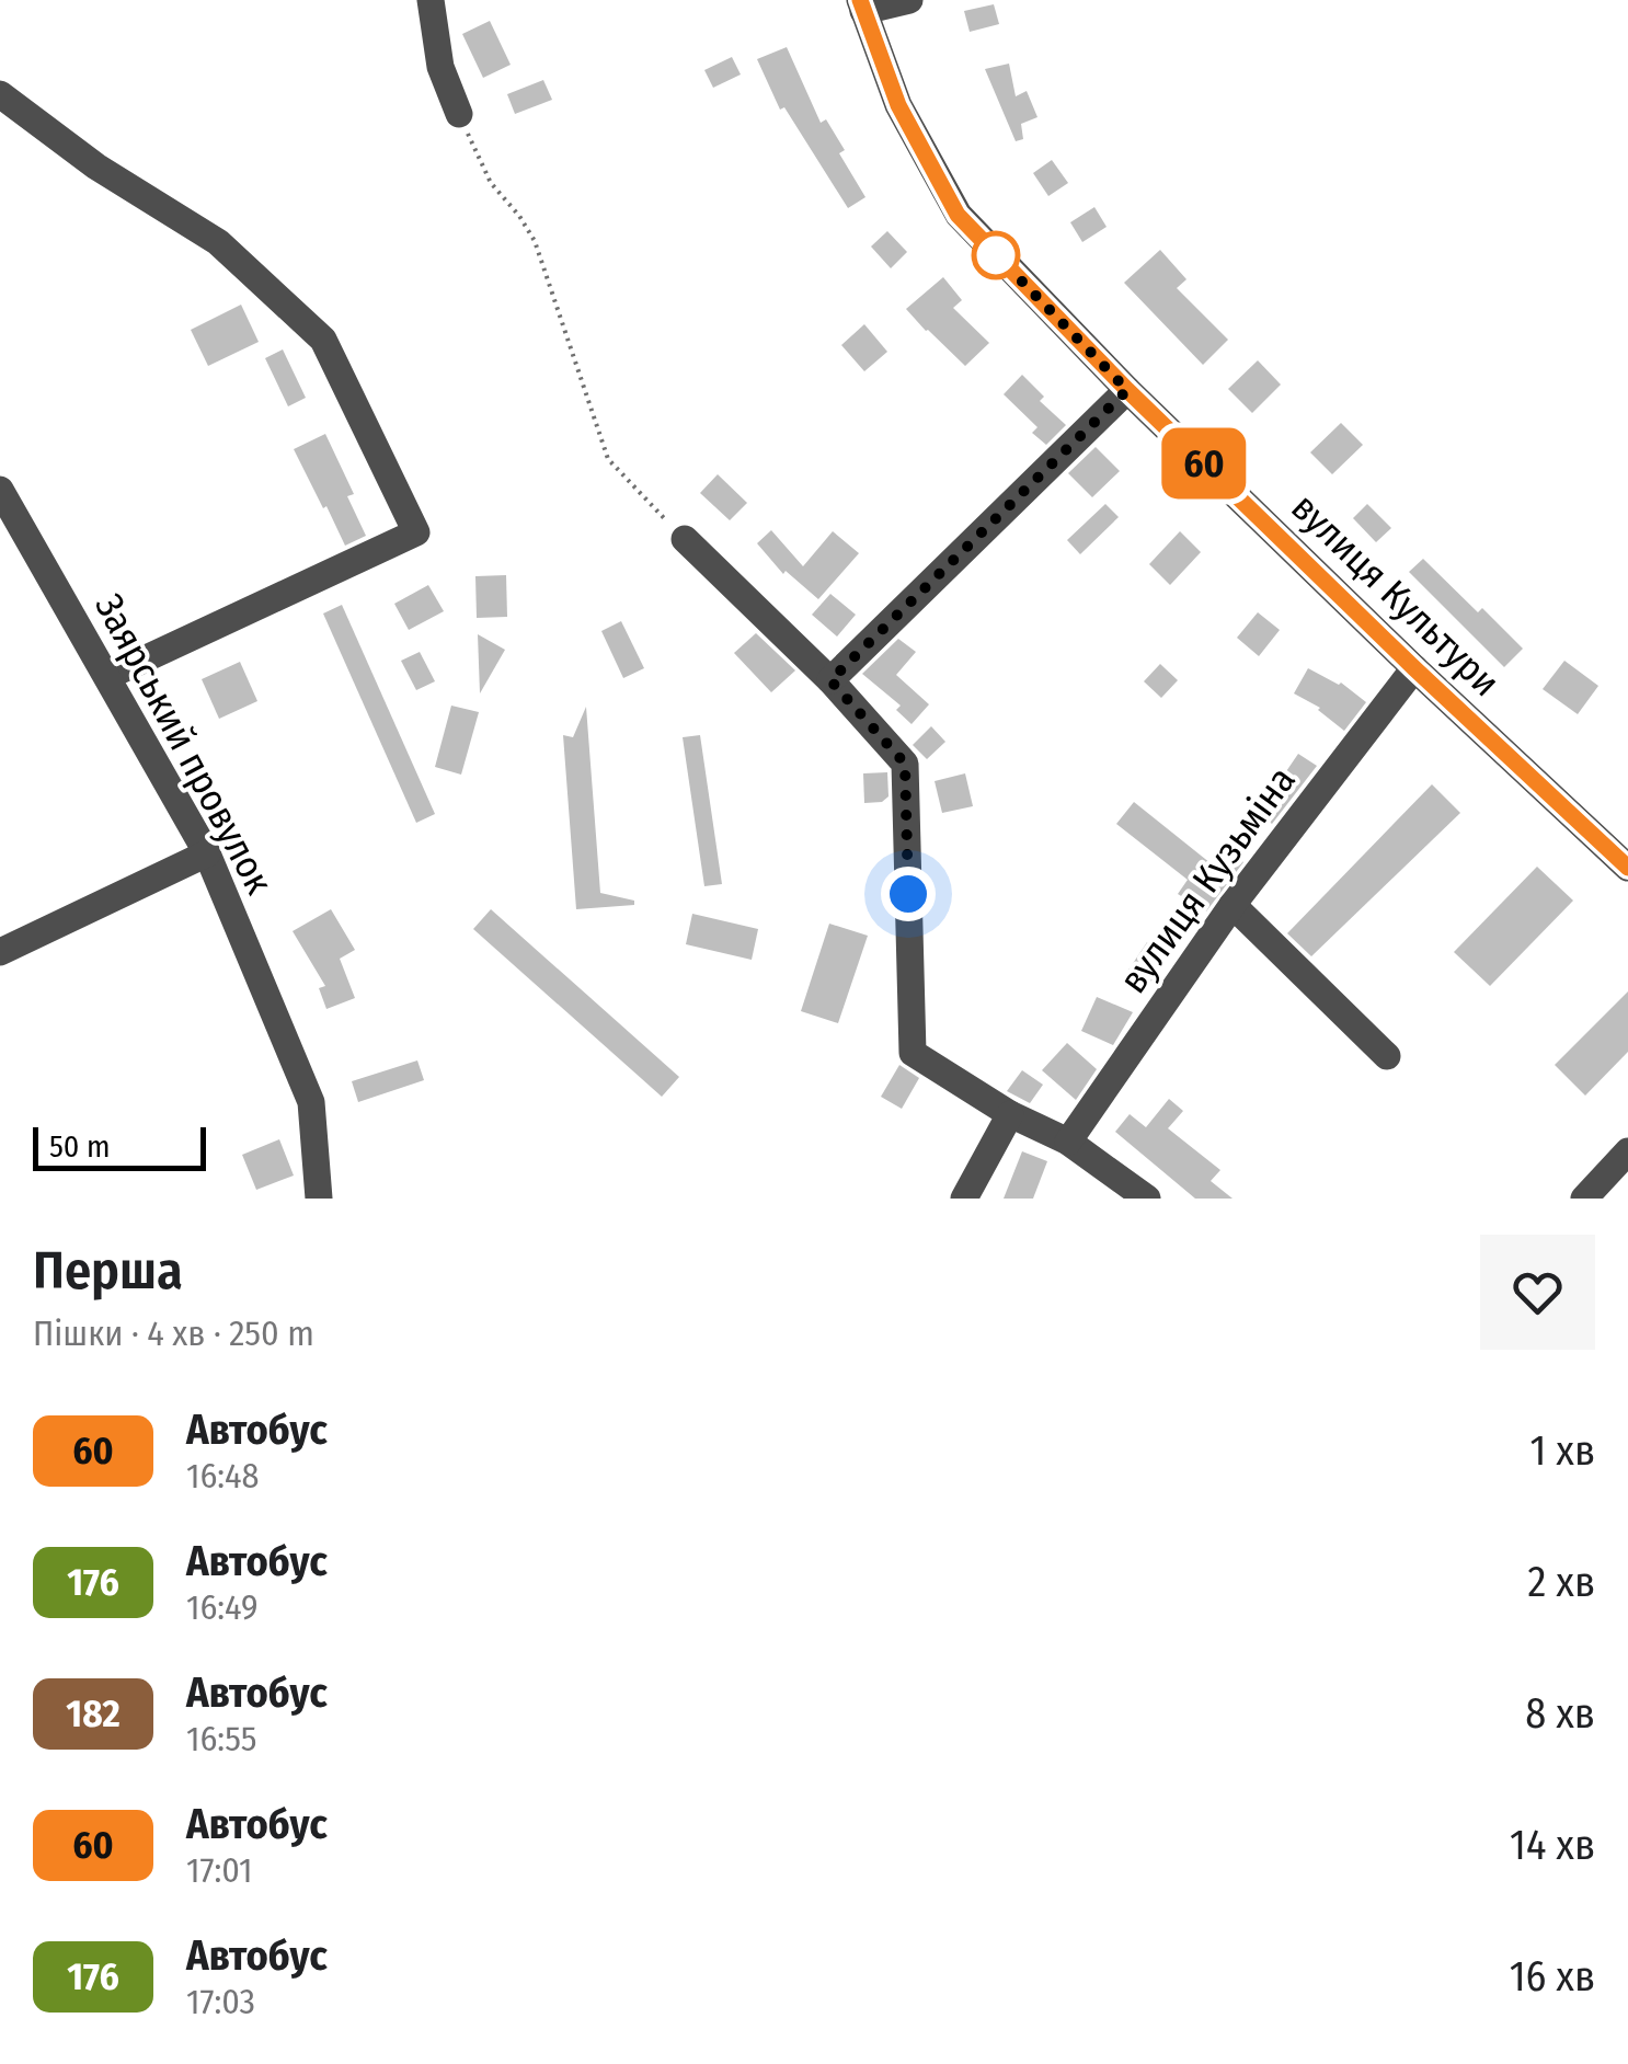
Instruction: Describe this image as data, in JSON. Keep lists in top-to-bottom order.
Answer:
{
  "streets": {
    "street": ["вулиця Культури", "Заярський провулок", "вулиця Кузьміна"]
  },
  "crossings": [
    ["вулиця Культури", "вулиця Кузьміна"]
  ],
  "lines": ["bus line 60"],
  "scale_bar": "50 m",
  "page": {
    "on_map": "60",
    "scale": "50 m",
    "heading": ["Перша", "Пішки · 4 хв · 250 m"],
    "list": [
      {
        "mark": "60",
        "name": "Автобус",
        "note": "16:48",
        "value": "1 хв"
      },
      {
        "mark": "176",
        "name": "Автобус",
        "note": "16:49",
        "value": "2 хв"
      },
      {
        "mark": "182",
        "name": "Автобус",
        "note": "16:55",
        "value": "8 хв"
      },
      {
        "mark": "60",
        "name": "Автобус",
        "note": "17:01",
        "value": "14 хв"
      },
      {
        "mark": "176",
        "name": "Автобус",
        "note": "17:03",
        "value": "16 хв"
      }
    ]
  }
}
